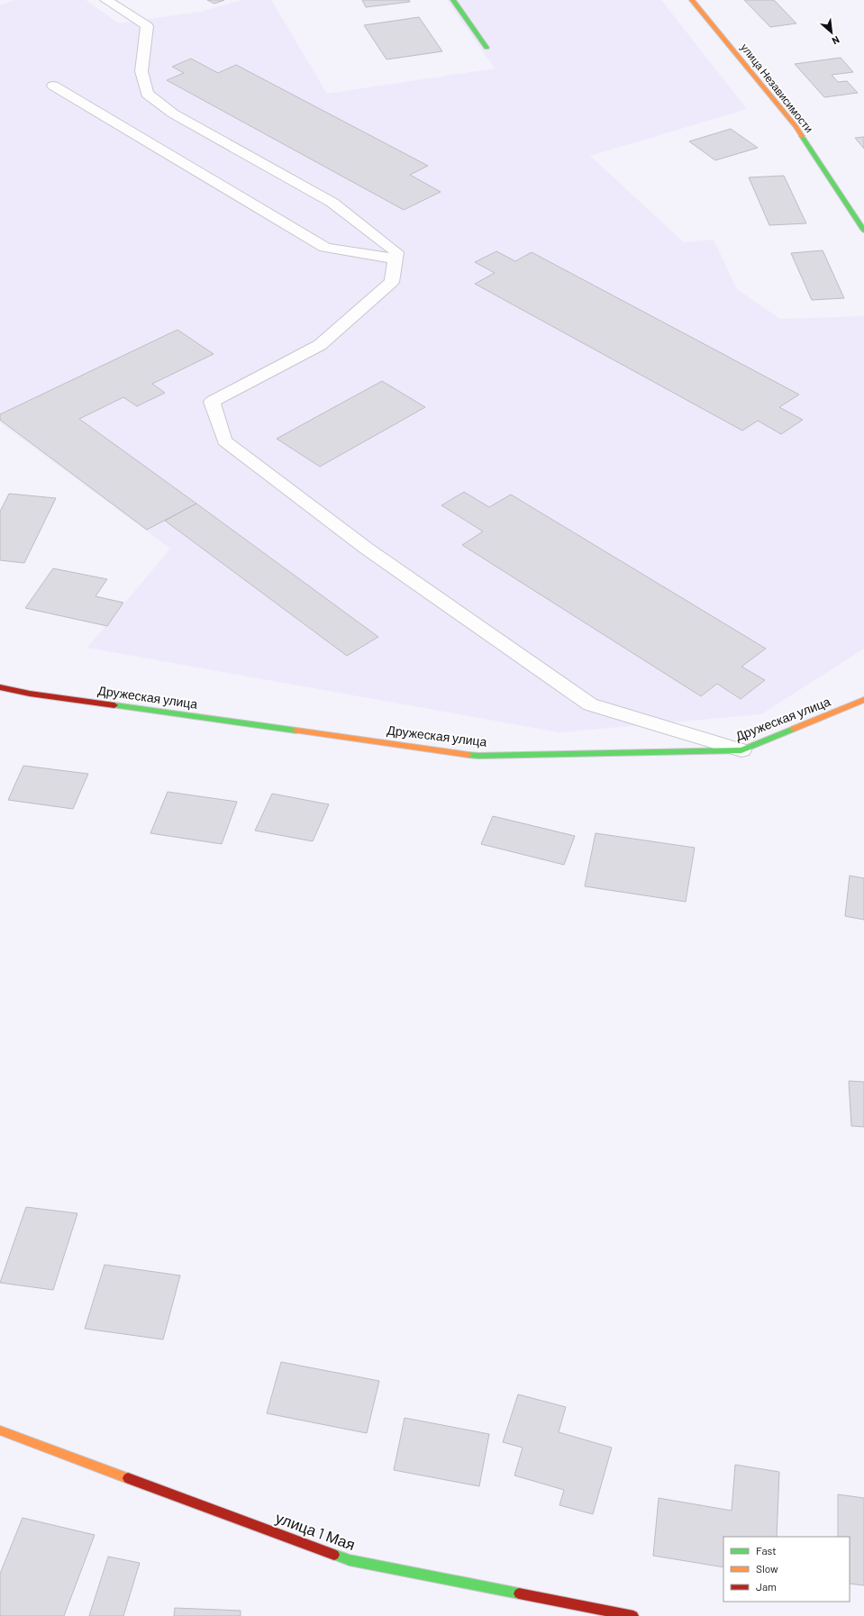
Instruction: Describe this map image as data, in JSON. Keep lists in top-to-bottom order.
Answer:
{
  "streets": {
    "street": ["улица Независимости", "Дружеская улица", "улица 1 Мая"]
  },
  "legend": ["Fast", "Slow", "Jam"],
  "north": "bottom right"
}
